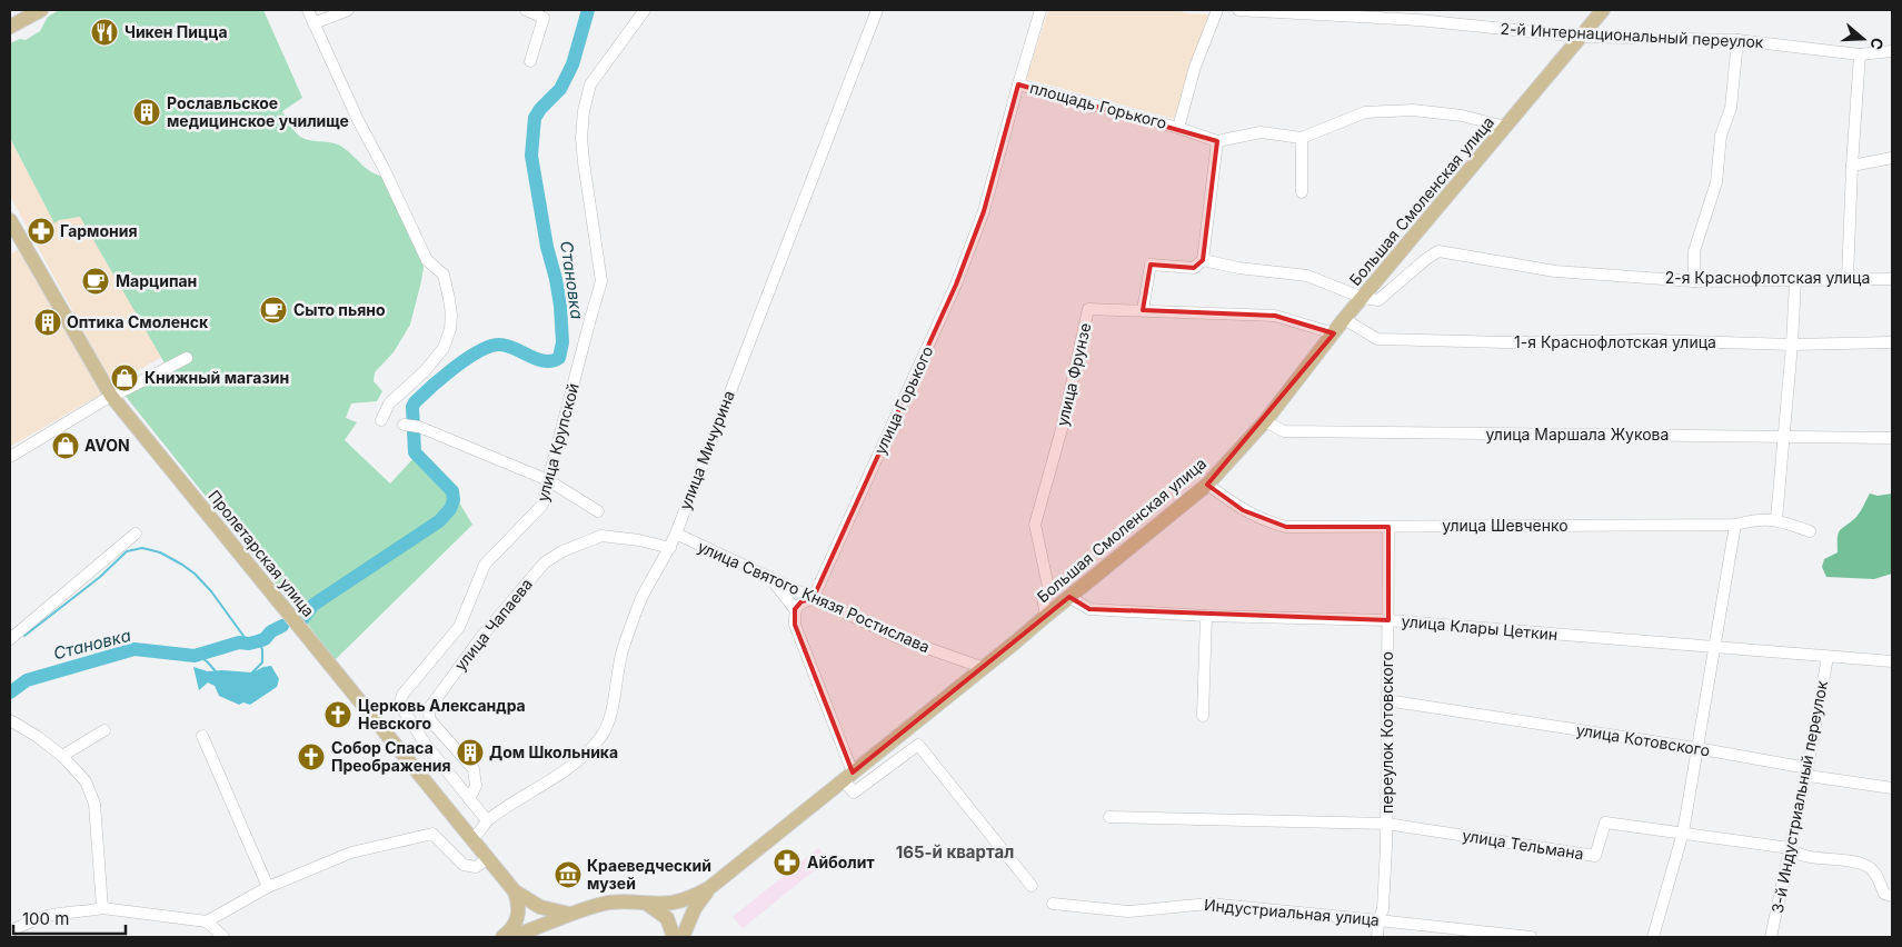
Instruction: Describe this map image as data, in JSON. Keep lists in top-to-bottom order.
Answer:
{
  "streets": {
    "main road": ["Большая Смоленская улица", "Пролетарская улица"],
    "street": [
      "2-й Интернациональный переулок",
      "площадь Горького",
      "2-я Краснофлотская улица",
      "1-я Краснофлотская улица",
      "улица Фрунзе",
      "улица Горького",
      "улица Маршала Жукова",
      "улица Крупской",
      "улица Мичурина",
      "улица Шевченко",
      "улица Святого Князя Ростислава",
      "улица Чапаева",
      "улица Клары Цеткин",
      "переулок Котовского",
      "улица Котовского",
      "3-й Индустриальный переулок",
      "улица Тельмана",
      "Индустриальная улица"
    ]
  },
  "crossings": [
    ["2-й Интернациональный переулок", "Большая Смоленская улица"],
    ["площадь Горького", "улица Горького"],
    ["Большая Смоленская улица", "2-я Краснофлотская улица"],
    ["Большая Смоленская улица", "1-я Краснофлотская улица"],
    ["Большая Смоленская улица", "улица Фрунзе"],
    ["Большая Смоленская улица", "улица Маршала Жукова"],
    ["Большая Смоленская улица", "улица Шевченко"],
    ["Большая Смоленская улица", "Пролетарская улица"],
    ["Большая Смоленская улица", "улица Святого Князя Ростислава"],
    ["Большая Смоленская улица", "улица Клары Цеткин"],
    ["улица Горького", "улица Святого Князя Ростислава"],
    ["улица Крупской", "улица Мичурина"],
    ["улица Крупской", "улица Чапаева"],
    ["улица Мичурина", "Пролетарская улица"],
    ["улица Мичурина", "улица Святого Князя Ростислава"],
    ["улица Мичурина", "улица Чапаева"],
    ["улица Шевченко", "переулок Котовского"],
    ["улица Клары Цеткин", "переулок Котовского"],
    ["улица Клары Цеткин", "3-й Индустриальный переулок"],
    ["переулок Котовского", "улица Котовского"],
    ["переулок Котовского", "улица Тельмана"],
    ["переулок Котовского", "Индустриальная улица"],
    ["улица Котовского", "3-й Индустриальный переулок"],
    ["3-й Индустриальный переулок", "улица Тельмана"]
  ],
  "districts": ["165-й квартал"],
  "water": ["Становка"],
  "places": {
    "restaurant": ["Чикен Пицца"],
    "building": ["Рославльское медицинское училище", "Оптика Смоленск", "Дом Школьника"],
    "pharmacy": ["Гармония", "Айболит"],
    "cafe": ["Марципан", "Сыто пьяно"],
    "shop": ["Книжный магазин", "AVON"],
    "church": ["Церковь Александра Невского", "Собор Спаса Преображения"],
    "museum": ["Краеведческий музей"]
  },
  "scale_bar": "100 m",
  "north": "right"
}
